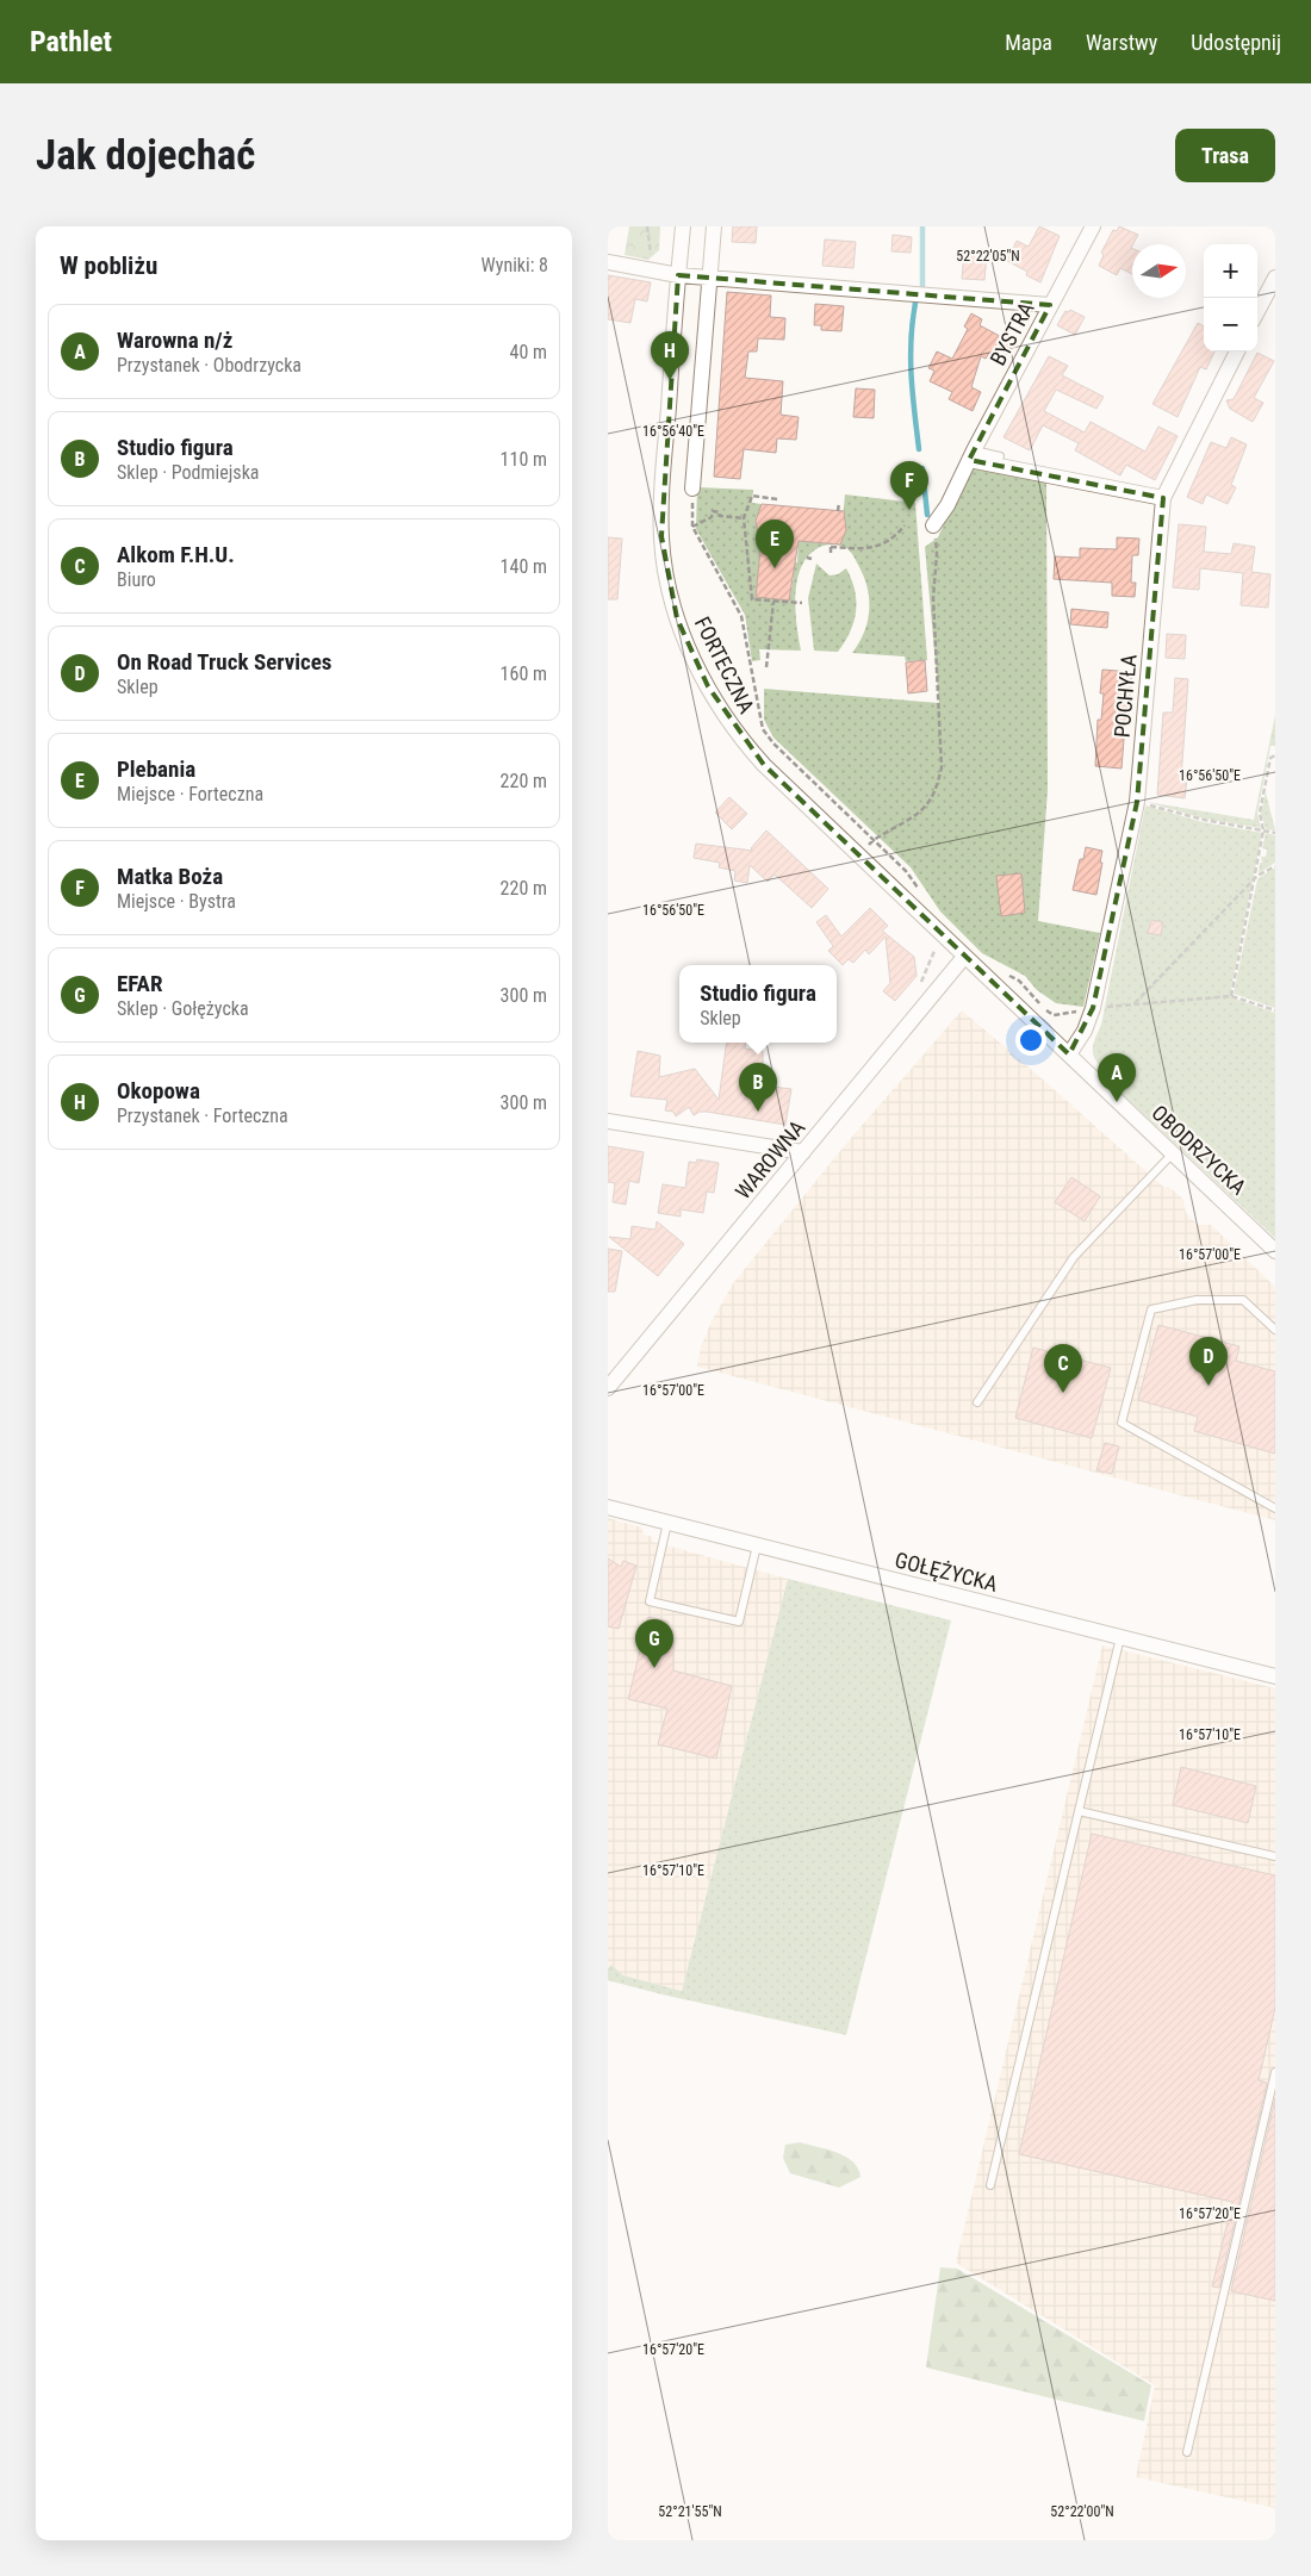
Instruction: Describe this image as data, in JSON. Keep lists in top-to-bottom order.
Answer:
{
  "streets": {
    "street": [
      "BYSTRA",
      "FORTECZNA",
      "POCHYŁA",
      "OBODRZYCKA",
      "WAROWNA",
      "GOŁĘŻYCKA"
    ]
  },
  "crossings": [
    ["FORTECZNA", "OBODRZYCKA"],
    ["FORTECZNA", "WAROWNA"],
    ["POCHYŁA", "OBODRZYCKA"],
    ["OBODRZYCKA", "WAROWNA"]
  ],
  "north": "right",
  "page": {
    "header": "Pathlet",
    "nav": ["Mapa", "Warstwy", "Udostępnij"],
    "buttons": "Trasa",
    "title": "Jak dojechać",
    "heading": ["W pobliżu", "Wyniki: 8"],
    "map_buttons": ["+", "−"],
    "list": [
      {
        "mark": "A",
        "name": "Warowna n/ż",
        "note": "Przystanek · Obodrzycka",
        "value": "40 m"
      },
      {
        "mark": "B",
        "name": "Studio figura",
        "note": "Sklep · Podmiejska",
        "value": "110 m"
      },
      {
        "mark": "C",
        "name": "Alkom F.H.U.",
        "note": "Biuro",
        "value": "140 m"
      },
      {
        "mark": "D",
        "name": "On Road Truck Services",
        "note": "Sklep",
        "value": "160 m"
      },
      {
        "mark": "E",
        "name": "Plebania",
        "note": "Miejsce · Forteczna",
        "value": "220 m"
      },
      {
        "mark": "F",
        "name": "Matka Boża",
        "note": "Miejsce · Bystra",
        "value": "220 m"
      },
      {
        "mark": "G",
        "name": "EFAR",
        "note": "Sklep · Gołężycka",
        "value": "300 m"
      },
      {
        "mark": "H",
        "name": "Okopowa",
        "note": "Przystanek · Forteczna",
        "value": "300 m"
      }
    ],
    "pins": [
      "H",
      "F",
      "E",
      "A",
      "B",
      "D",
      "C",
      "G"
    ],
    "popup": ["Studio figura", "Sklep"]
  },
  "coordinates": [
    "52°22'05\"N",
    "16°56'40\"E",
    "16°56'50\"E",
    "16°57'00\"E",
    "16°57'10\"E",
    "16°57'20\"E",
    "52°21'55\"N",
    "52°22'00\"N"
  ]
}
